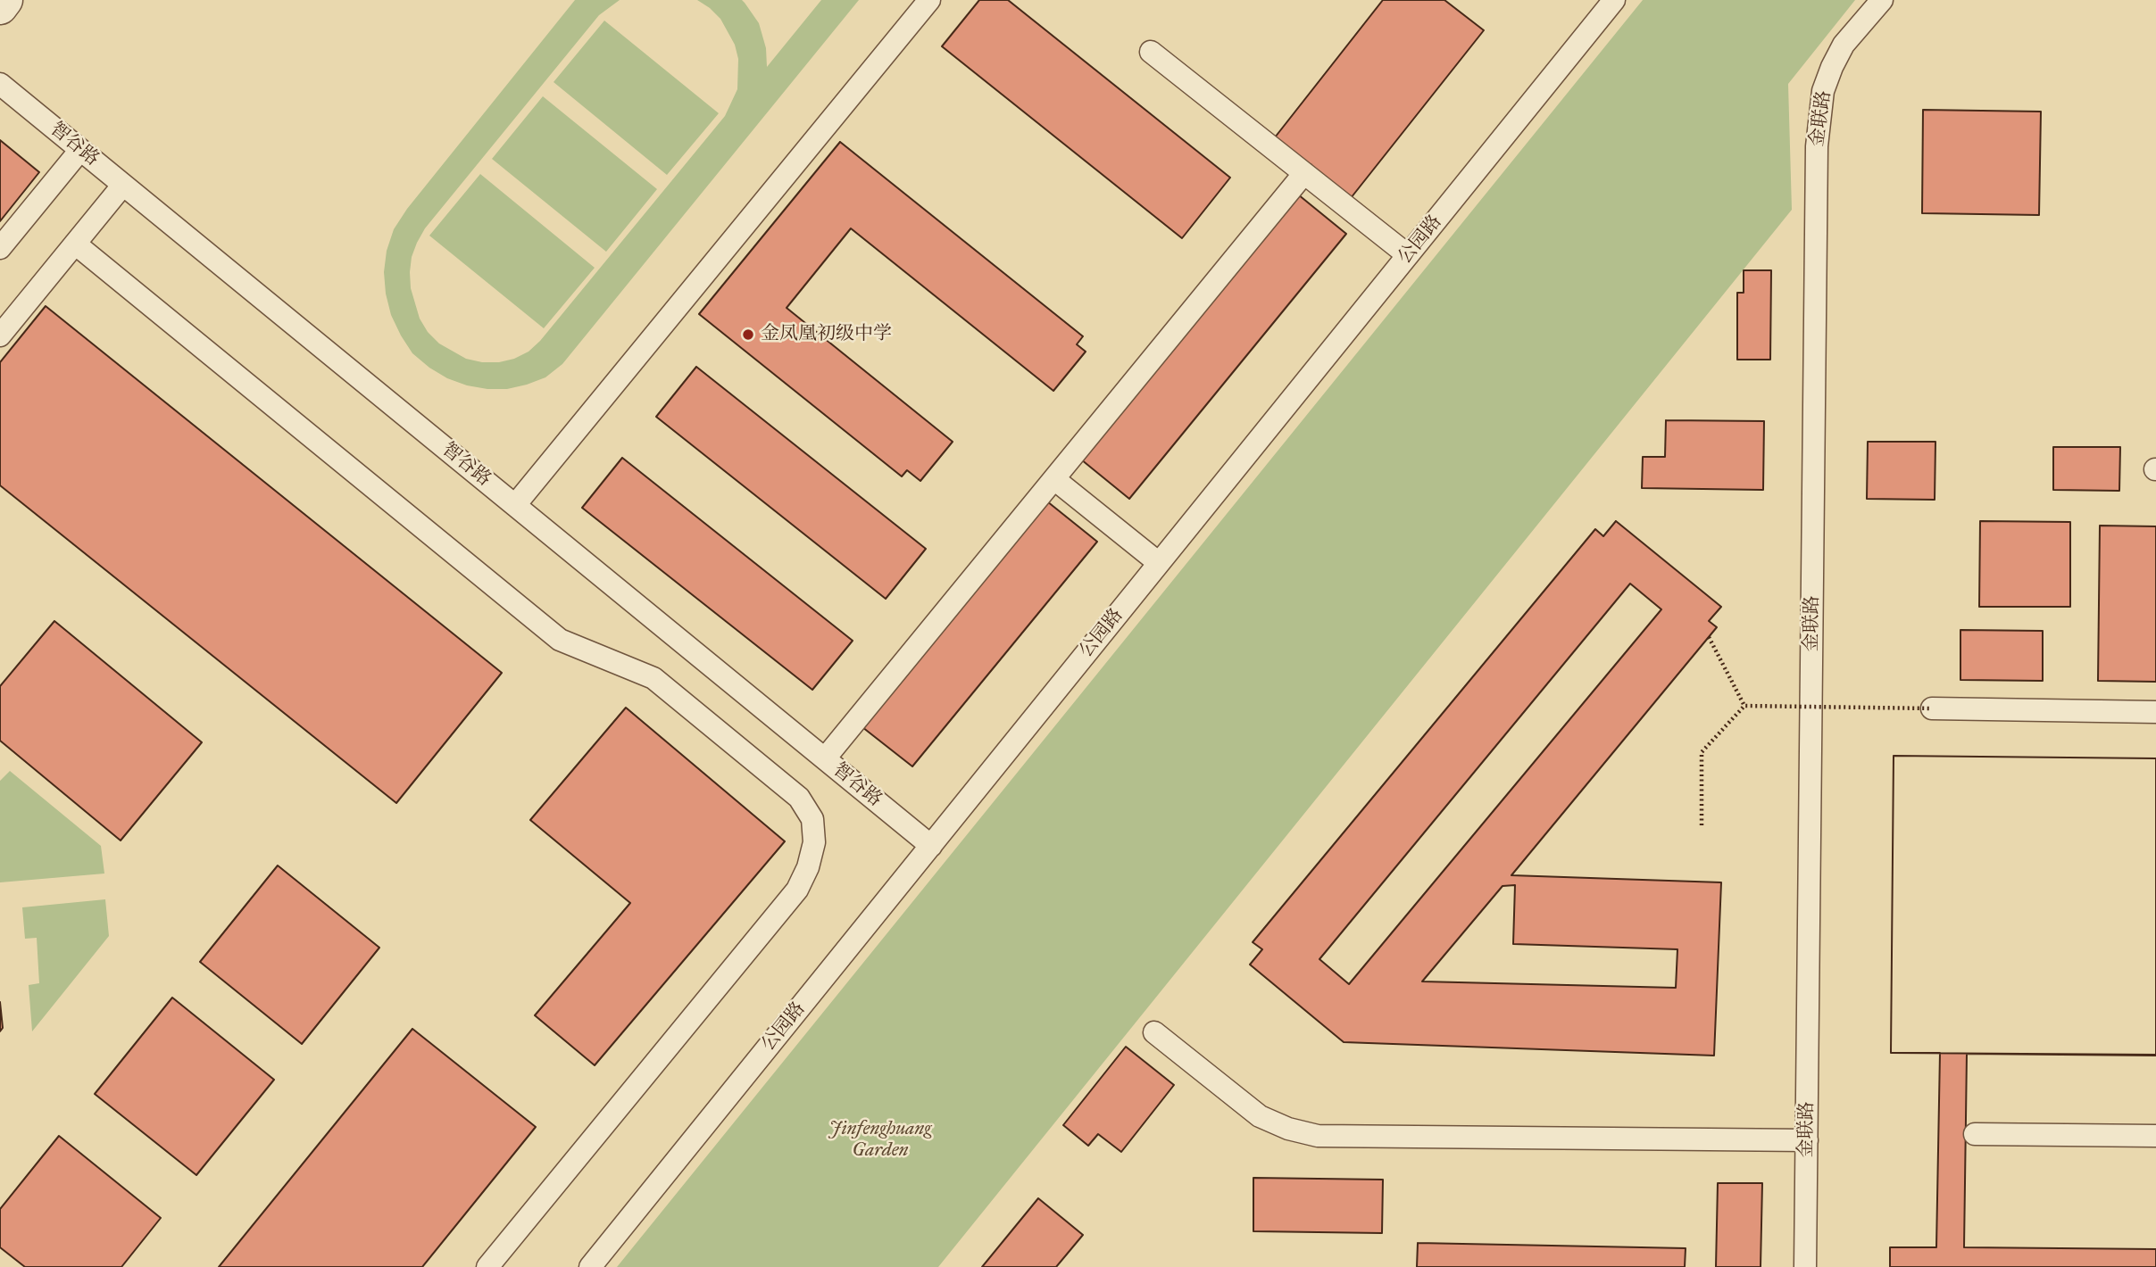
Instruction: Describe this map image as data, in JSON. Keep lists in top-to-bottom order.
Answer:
{
  "streets": {
    "lane": ["金联路", "智谷路", "公园路"]
  },
  "crossings": [
    ["智谷路", "公园路"]
  ],
  "parks": ["Jinfenghuang Garden"],
  "places": ["金凤凰初级中学"]
}
